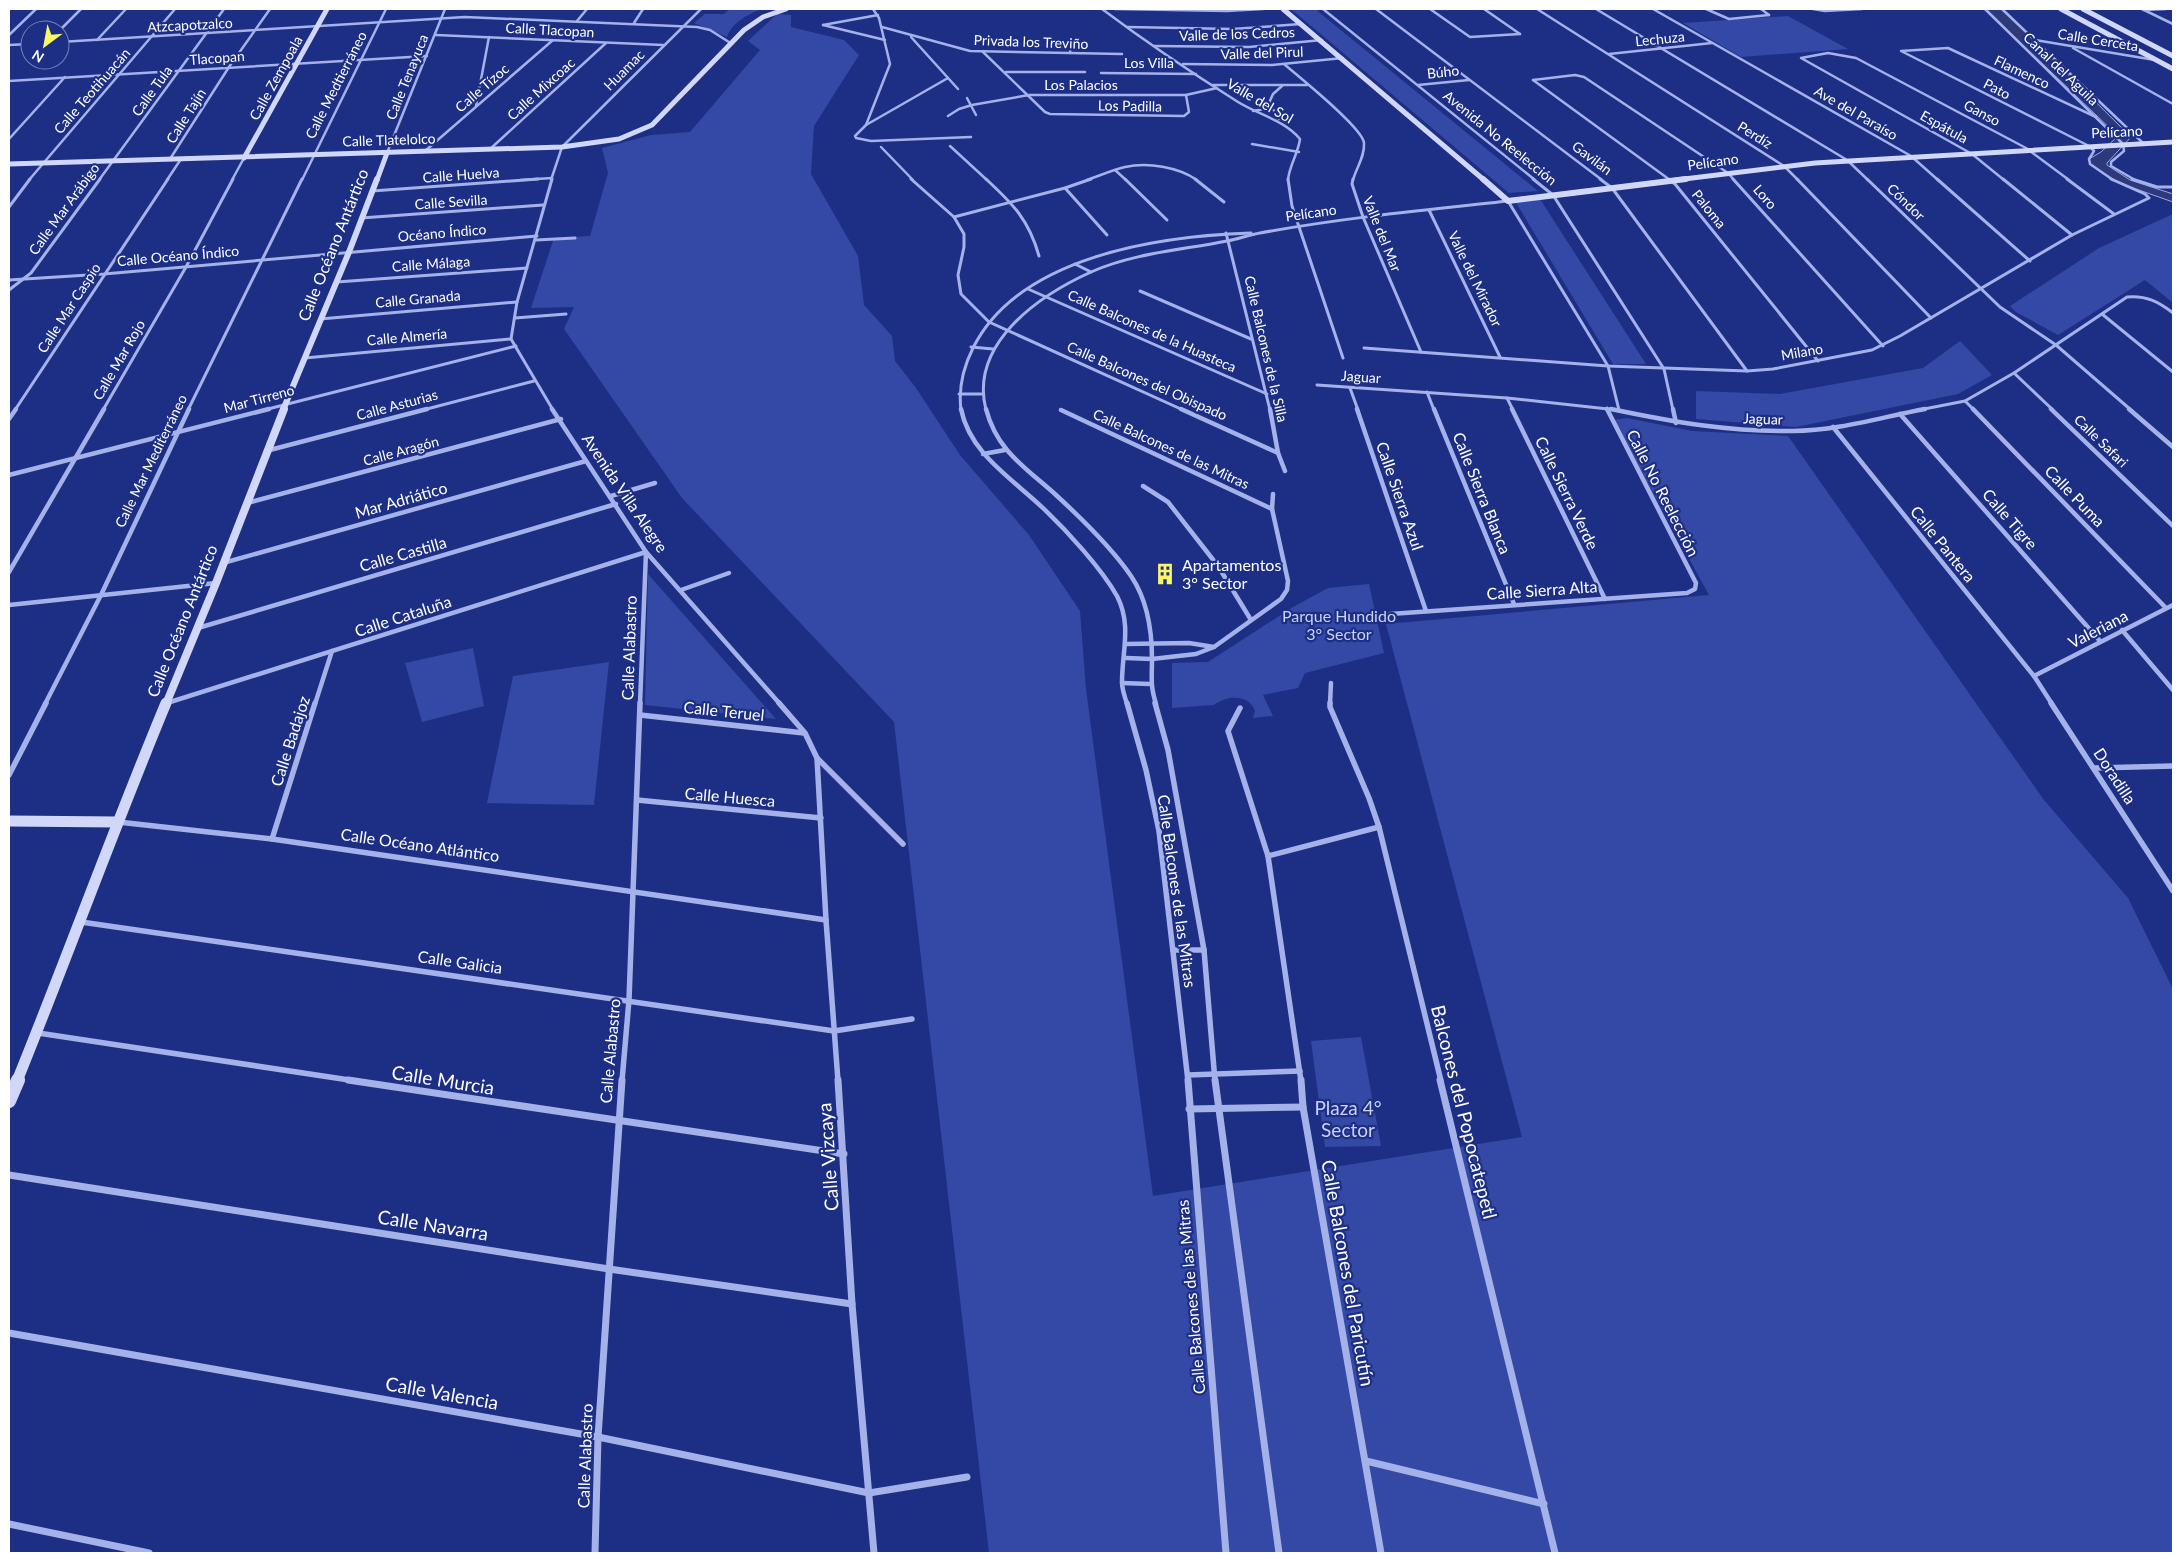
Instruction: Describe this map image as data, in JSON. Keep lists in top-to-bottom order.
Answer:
{
  "streets": {
    "street": [
      "Atzcapotzalco",
      "Calle Tlacopan",
      "Valle de los Cedros",
      "Lechuza",
      "Calle Cerceta",
      "Privada los Treviño",
      "Valle del Pirul",
      "Tlacopan",
      "Los Villa",
      "Canal del Aguila",
      "Huamac",
      "Búho",
      "Flamenco",
      "Calle Tenayuca",
      "Calle Zempoala",
      "Calle Medtierráneo",
      "Los Palacios",
      "Calle Tízoc",
      "Calle Mixcoac",
      "Pato",
      "Calle Teotihuacán",
      "Calle Tula",
      "Valle del Sol",
      "Los Padilla",
      "Ave del Paraíso",
      "Ganso",
      "Calle Tajín",
      "Espátula",
      "Pelícano",
      "Perdíz",
      "Avenida No Reelección",
      "Calle Tlatelolco",
      "Gavilán",
      "Calle Huelva",
      "Loro",
      "Calle Sevilla",
      "Cóndor",
      "Calle Mar Arábigo",
      "Paloma",
      "Océano Índico",
      "Valle del Mar",
      "Calle Océano Antártico",
      "Calle Océano Índico",
      "Calle Málaga",
      "Valle del Mirador",
      "Calle Granada",
      "Calle Mar Caspio",
      "Calle Balcones de la Huasteca",
      "Calle Almería",
      "Calle Balcones de la Silla",
      "Milano",
      "Calle Mar Rojo",
      "Jaguar",
      "Calle Balcones del Obispado",
      "Mar Tirreno",
      "Calle Asturias",
      "Calle Safari",
      "Calle Balcones de las Mitras",
      "Calle Aragón",
      "Calle Mar Mediterráneo",
      "Avenida Villa Alegre",
      "Calle Sierra Blanca",
      "Calle Sierra Verde",
      "Calle No Reelección",
      "Calle Sierra Azul",
      "Calle Puma",
      "Mar Adriático",
      "Calle Tigre",
      "Calle Pantera",
      "Calle Castilla",
      "Calle Sierra Alta",
      "Calle Cataluña",
      "Valeriana",
      "Calle Alabastro",
      "Calle Teruel",
      "Calle Badajoz",
      "Doradilla",
      "Calle Huesca",
      "Calle Océano Atlántico",
      "Calle Galicia",
      "Calle Murcia",
      "Balcones del Popocatepetl",
      "Calle Vizcaya",
      "Calle Navarra",
      "Calle Balcones del Paricutín",
      "Calle Valencia"
    ]
  },
  "crossings": [
    ["Atzcapotzalco", "Huamac"],
    ["Atzcapotzalco", "Calle Tenayuca"],
    ["Atzcapotzalco", "Calle Zempoala"],
    ["Atzcapotzalco", "Calle Medtierráneo"],
    ["Atzcapotzalco", "Calle Teotihuacán"],
    ["Atzcapotzalco", "Calle Tula"],
    ["Atzcapotzalco", "Calle Tajín"],
    ["Atzcapotzalco", "Calle Tlatelolco"],
    ["Calle Tlacopan", "Huamac"],
    ["Calle Tlacopan", "Calle Tenayuca"],
    ["Calle Tlacopan", "Calle Tízoc"],
    ["Calle Tlacopan", "Calle Mixcoac"],
    ["Valle de los Cedros", "Valle del Sol"],
    ["Lechuza", "Ave del Paraíso"],
    ["Lechuza", "Perdíz"],
    ["Lechuza", "Cóndor"],
    ["Valle del Pirul", "Valle del Sol"],
    ["Valle del Pirul", "Valle del Mar"],
    ["Tlacopan", "Calle Tenayuca"],
    ["Tlacopan", "Calle Zempoala"],
    ["Tlacopan", "Calle Medtierráneo"],
    ["Tlacopan", "Calle Teotihuacán"],
    ["Tlacopan", "Calle Tula"],
    ["Tlacopan", "Calle Tajín"],
    ["Los Villa", "Valle del Sol"],
    ["Canal del Aguila", "Flamenco"],
    ["Canal del Aguila", "Pelícano"],
    ["Huamac", "Calle Tlatelolco"],
    ["Búho", "Avenida No Reelección"],
    ["Búho", "Gavilán"],
    ["Flamenco", "Pato"],
    ["Calle Tenayuca", "Calle Tlatelolco"],
    ["Calle Tenayuca", "Calle Océano Antártico"],
    ["Calle Zempoala", "Calle Tlatelolco"],
    ["Calle Zempoala", "Calle Mar Rojo"],
    ["Calle Medtierráneo", "Calle Tlatelolco"],
    ["Calle Medtierráneo", "Calle Mar Mediterráneo"],
    ["Los Palacios", "Valle del Sol"],
    ["Los Palacios", "Los Padilla"],
    ["Calle Tízoc", "Calle Tlatelolco"],
    ["Calle Mixcoac", "Calle Tlatelolco"],
    ["Pato", "Pelícano"],
    ["Pato", "Milano"],
    ["Calle Teotihuacán", "Calle Tlatelolco"],
    ["Calle Tula", "Calle Tlatelolco"],
    ["Calle Tula", "Calle Mar Arábigo"],
    ["Ave del Paraíso", "Pelícano"],
    ["Ave del Paraíso", "Milano"],
    ["Ganso", "Espátula"],
    ["Ganso", "Pelícano"],
    ["Ganso", "Milano"],
    ["Calle Tajín", "Calle Tlatelolco"],
    ["Espátula", "Pelícano"],
    ["Espátula", "Milano"],
    ["Pelícano", "Perdíz"],
    ["Pelícano", "Avenida No Reelección"],
    ["Pelícano", "Gavilán"],
    ["Pelícano", "Loro"],
    ["Pelícano", "Cóndor"],
    ["Pelícano", "Paloma"],
    ["Pelícano", "Valle del Mar"],
    ["Pelícano", "Valle del Mirador"],
    ["Pelícano", "Calle Balcones de la Silla"],
    ["Pelícano", "Milano"],
    ["Pelícano", "Calle Balcones de las Mitras"],
    ["Perdíz", "Milano"],
    ["Avenida No Reelección", "Milano"],
    ["Avenida No Reelección", "Jaguar"],
    ["Calle Tlatelolco", "Calle Mar Arábigo"],
    ["Calle Tlatelolco", "Calle Océano Antártico"],
    ["Calle Tlatelolco", "Calle Mar Caspio"],
    ["Calle Tlatelolco", "Calle Mar Rojo"],
    ["Calle Tlatelolco", "Calle Mar Mediterráneo"],
    ["Gavilán", "Milano"],
    ["Calle Huelva", "Calle Océano Antártico"],
    ["Loro", "Paloma"],
    ["Loro", "Milano"],
    ["Calle Sevilla", "Calle Océano Antártico"],
    ["Cóndor", "Milano"],
    ["Cóndor", "Jaguar"],
    ["Calle Mar Arábigo", "Calle Océano Índico"],
    ["Paloma", "Milano"],
    ["Océano Índico", "Calle Océano Antártico"],
    ["Océano Índico", "Calle Océano Índico"],
    ["Valle del Mar", "Milano"],
    ["Calle Océano Antártico", "Calle Océano Índico"],
    ["Calle Océano Antártico", "Calle Málaga"],
    ["Calle Océano Antártico", "Calle Granada"],
    ["Calle Océano Antártico", "Calle Almería"],
    ["Calle Océano Antártico", "Mar Tirreno"],
    ["Calle Océano Antártico", "Calle Asturias"],
    ["Calle Océano Antártico", "Calle Aragón"],
    ["Calle Océano Antártico", "Mar Adriático"],
    ["Calle Océano Antártico", "Calle Castilla"],
    ["Calle Océano Antártico", "Calle Cataluña"],
    ["Calle Océano Antártico", "Calle Océano Atlántico"],
    ["Calle Océano Antártico", "Calle Galicia"],
    ["Calle Océano Antártico", "Calle Murcia"],
    ["Calle Océano Índico", "Calle Mar Caspio"],
    ["Calle Océano Índico", "Calle Mar Rojo"],
    ["Calle Océano Índico", "Calle Mar Mediterráneo"],
    ["Valle del Mirador", "Milano"],
    ["Calle Balcones de la Huasteca", "Calle Balcones de la Silla"],
    ["Calle Balcones de la Huasteca", "Calle Balcones de las Mitras"],
    ["Calle Almería", "Avenida Villa Alegre"],
    ["Calle Balcones de la Silla", "Calle Balcones del Obispado"],
    ["Calle Balcones de la Silla", "Calle Balcones de las Mitras"],
    ["Calle Mar Rojo", "Mar Tirreno"],
    ["Jaguar", "Calle Safari"],
    ["Jaguar", "Calle Sierra Blanca"],
    ["Jaguar", "Calle Sierra Verde"],
    ["Jaguar", "Calle No Reelección"],
    ["Jaguar", "Calle Sierra Azul"],
    ["Jaguar", "Calle Puma"],
    ["Jaguar", "Calle Tigre"],
    ["Jaguar", "Calle Pantera"],
    ["Calle Balcones del Obispado", "Calle Balcones de las Mitras"],
    ["Mar Tirreno", "Calle Mar Mediterráneo"],
    ["Mar Tirreno", "Avenida Villa Alegre"],
    ["Calle Asturias", "Avenida Villa Alegre"],
    ["Calle Aragón", "Avenida Villa Alegre"],
    ["Avenida Villa Alegre", "Mar Adriático"],
    ["Avenida Villa Alegre", "Calle Castilla"],
    ["Avenida Villa Alegre", "Calle Cataluña"],
    ["Avenida Villa Alegre", "Calle Alabastro"],
    ["Avenida Villa Alegre", "Calle Teruel"],
    ["Avenida Villa Alegre", "Calle Vizcaya"],
    ["Calle Sierra Blanca", "Calle Sierra Alta"],
    ["Calle Sierra Verde", "Calle Sierra Alta"],
    ["Calle No Reelección", "Calle Sierra Alta"],
    ["Calle Sierra Azul", "Calle Sierra Alta"],
    ["Calle Puma", "Valeriana"],
    ["Calle Tigre", "Valeriana"],
    ["Calle Pantera", "Valeriana"],
    ["Calle Pantera", "Doradilla"],
    ["Calle Cataluña", "Calle Alabastro"],
    ["Calle Cataluña", "Calle Badajoz"],
    ["Valeriana", "Doradilla"],
    ["Calle Alabastro", "Calle Teruel"],
    ["Calle Alabastro", "Calle Huesca"],
    ["Calle Alabastro", "Calle Océano Atlántico"],
    ["Calle Alabastro", "Calle Galicia"],
    ["Calle Alabastro", "Calle Murcia"],
    ["Calle Alabastro", "Calle Navarra"],
    ["Calle Alabastro", "Calle Valencia"],
    ["Calle Badajoz", "Calle Océano Atlántico"],
    ["Calle Huesca", "Calle Vizcaya"],
    ["Calle Océano Atlántico", "Calle Vizcaya"],
    ["Calle Galicia", "Calle Vizcaya"],
    ["Calle Murcia", "Calle Vizcaya"],
    ["Calle Vizcaya", "Calle Navarra"],
    ["Calle Vizcaya", "Calle Valencia"]
  ],
  "parks": ["Parque Hundido 3° Sector", "Plaza 4° Sector"],
  "places": {
    "building": ["Apartamentos 3° Sector"]
  },
  "north": "bottom left"
}
